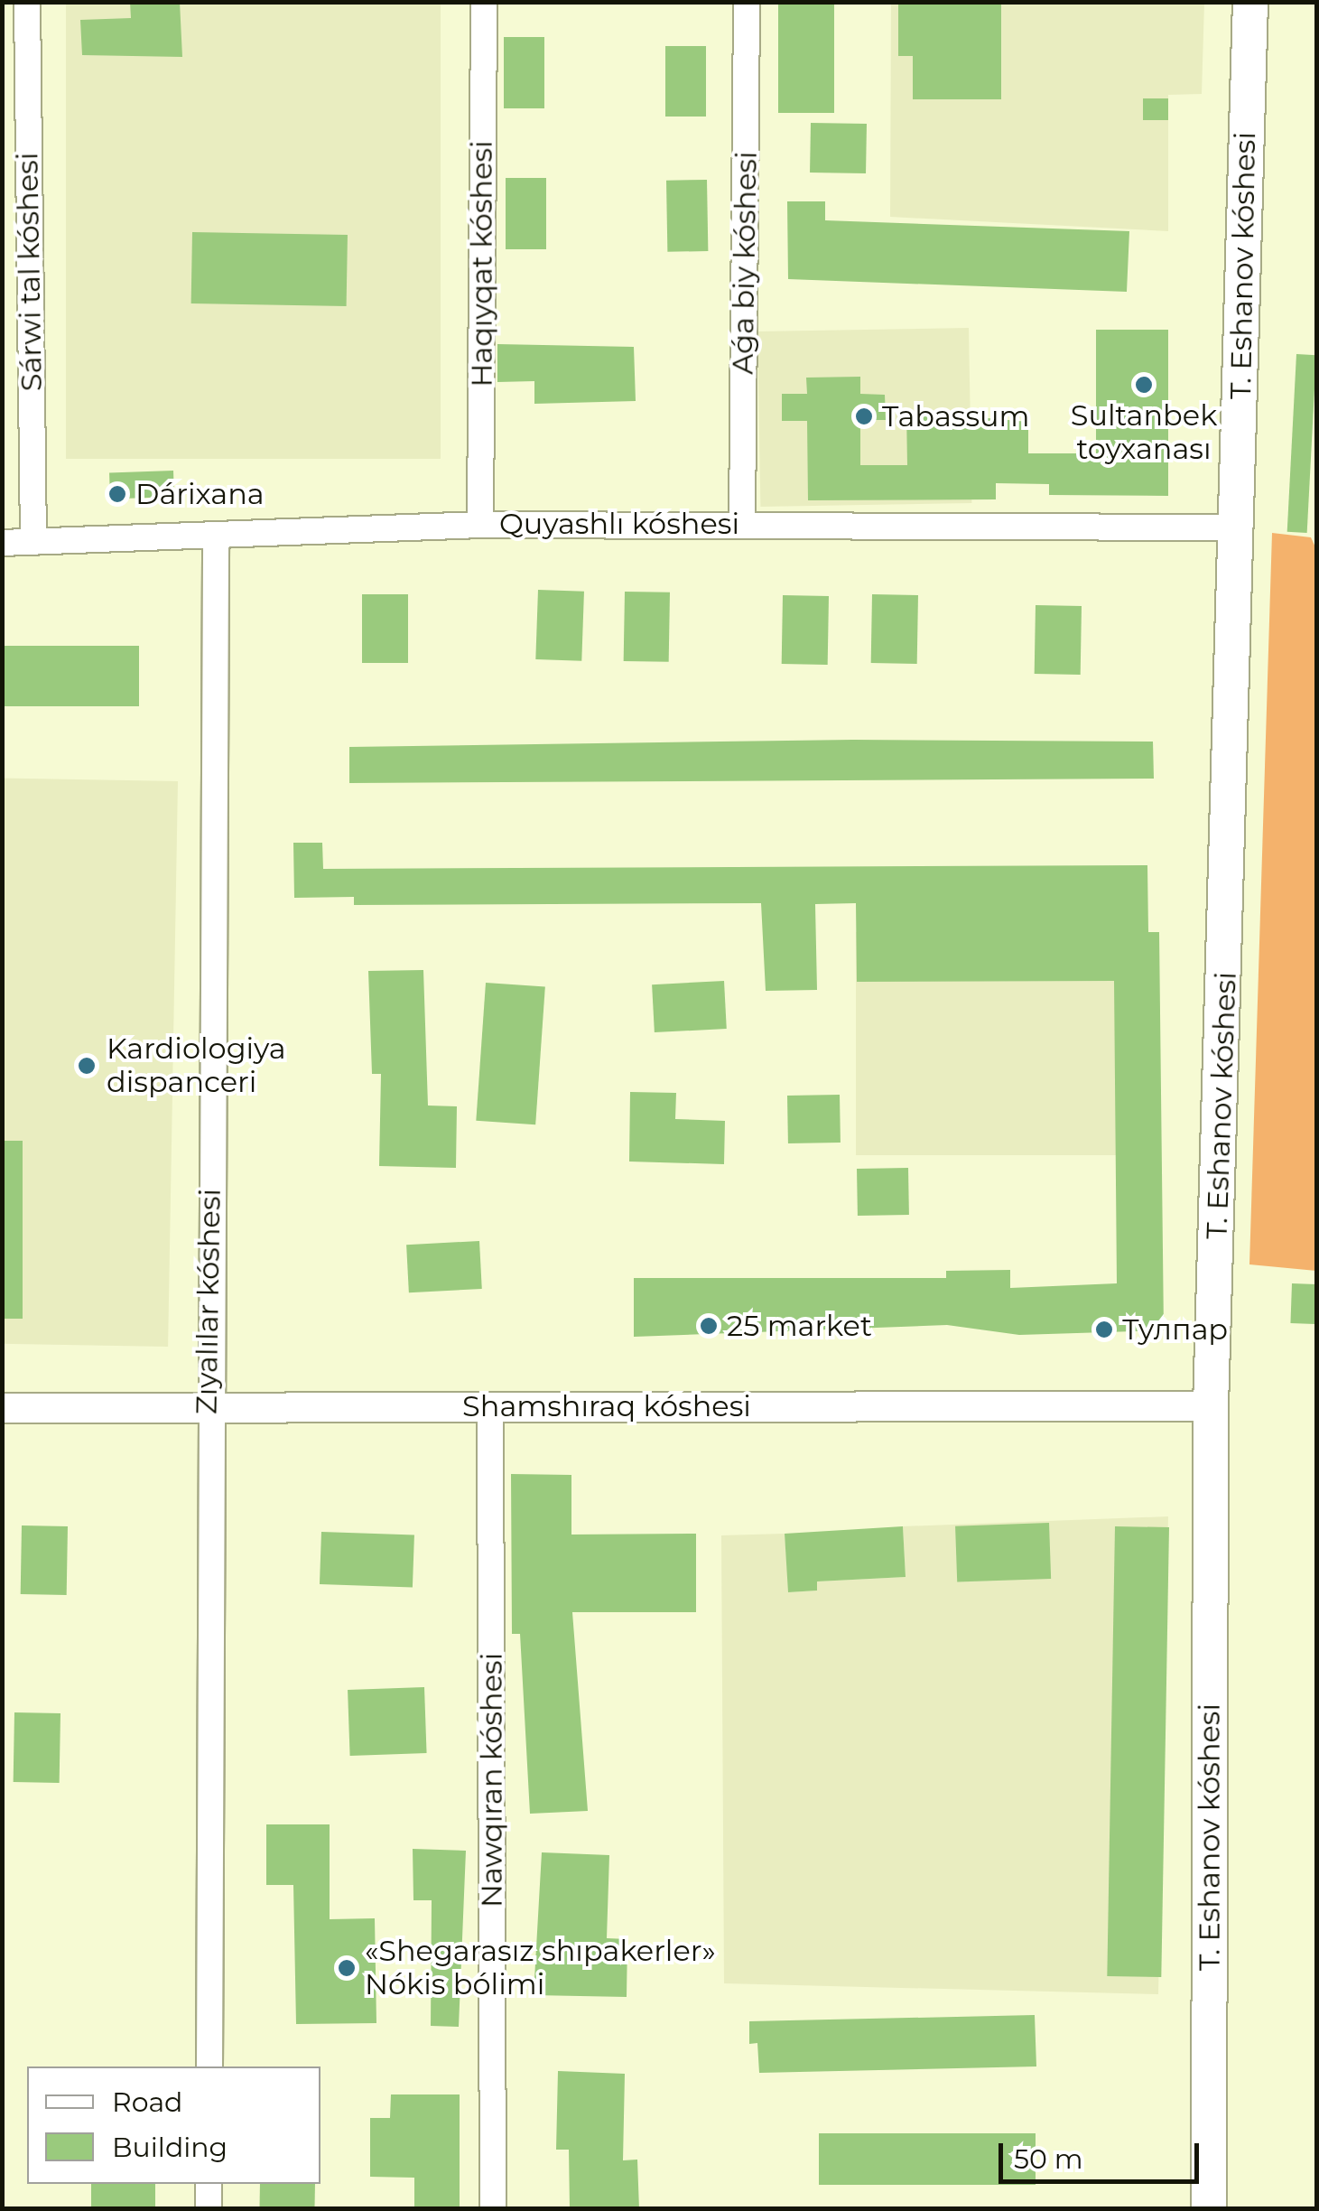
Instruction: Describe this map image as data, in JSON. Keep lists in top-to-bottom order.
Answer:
{
  "streets": {
    "main road": ["T. Eshanov kóshesi"],
    "street": [
      "Aǵa biy kóshesi",
      "Haqıyqat kóshesi",
      "Sárwi tal kóshesi",
      "Quyashlı kóshesi",
      "Zıyalılar kóshesi",
      "Shamshıraq kóshesi",
      "Nawqıran kóshesi"
    ]
  },
  "crossings": [
    ["Aǵa biy kóshesi", "Quyashlı kóshesi"],
    ["Haqıyqat kóshesi", "Quyashlı kóshesi"],
    ["T. Eshanov kóshesi", "Quyashlı kóshesi"],
    ["T. Eshanov kóshesi", "Shamshıraq kóshesi"],
    ["Sárwi tal kóshesi", "Quyashlı kóshesi"],
    ["Quyashlı kóshesi", "Zıyalılar kóshesi"],
    ["Zıyalılar kóshesi", "Shamshıraq kóshesi"],
    ["Shamshıraq kóshesi", "Nawqıran kóshesi"]
  ],
  "places": [
    "Sultanbek toyxanası",
    "Tabassum",
    "Dárixana",
    "Kardiologiya dispanceri",
    "25 market",
    "Тулпар",
    "«Shegarasız shıpakerler» Nókis bólimi"
  ],
  "legend": ["Road", "Building"],
  "scale_bar": "50 m"
}
